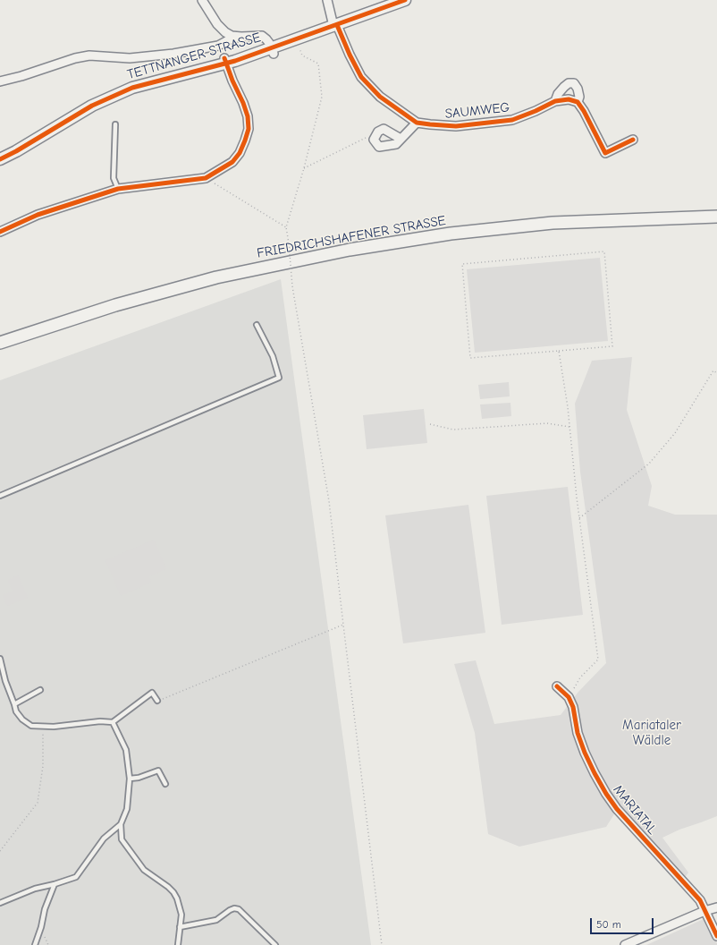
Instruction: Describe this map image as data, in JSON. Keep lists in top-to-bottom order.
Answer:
{
  "streets": {
    "main road": ["FRIEDRICHSHAFENER STRASSE"],
    "street": ["TETTNANGER STRASSE", "SAUMWEG", "MARIATAL"]
  },
  "crossings": [
    ["TETTNANGER STRASSE", "SAUMWEG"]
  ],
  "parks": ["Mariataler Wäldle"],
  "scale_bar": "50 m"
}
